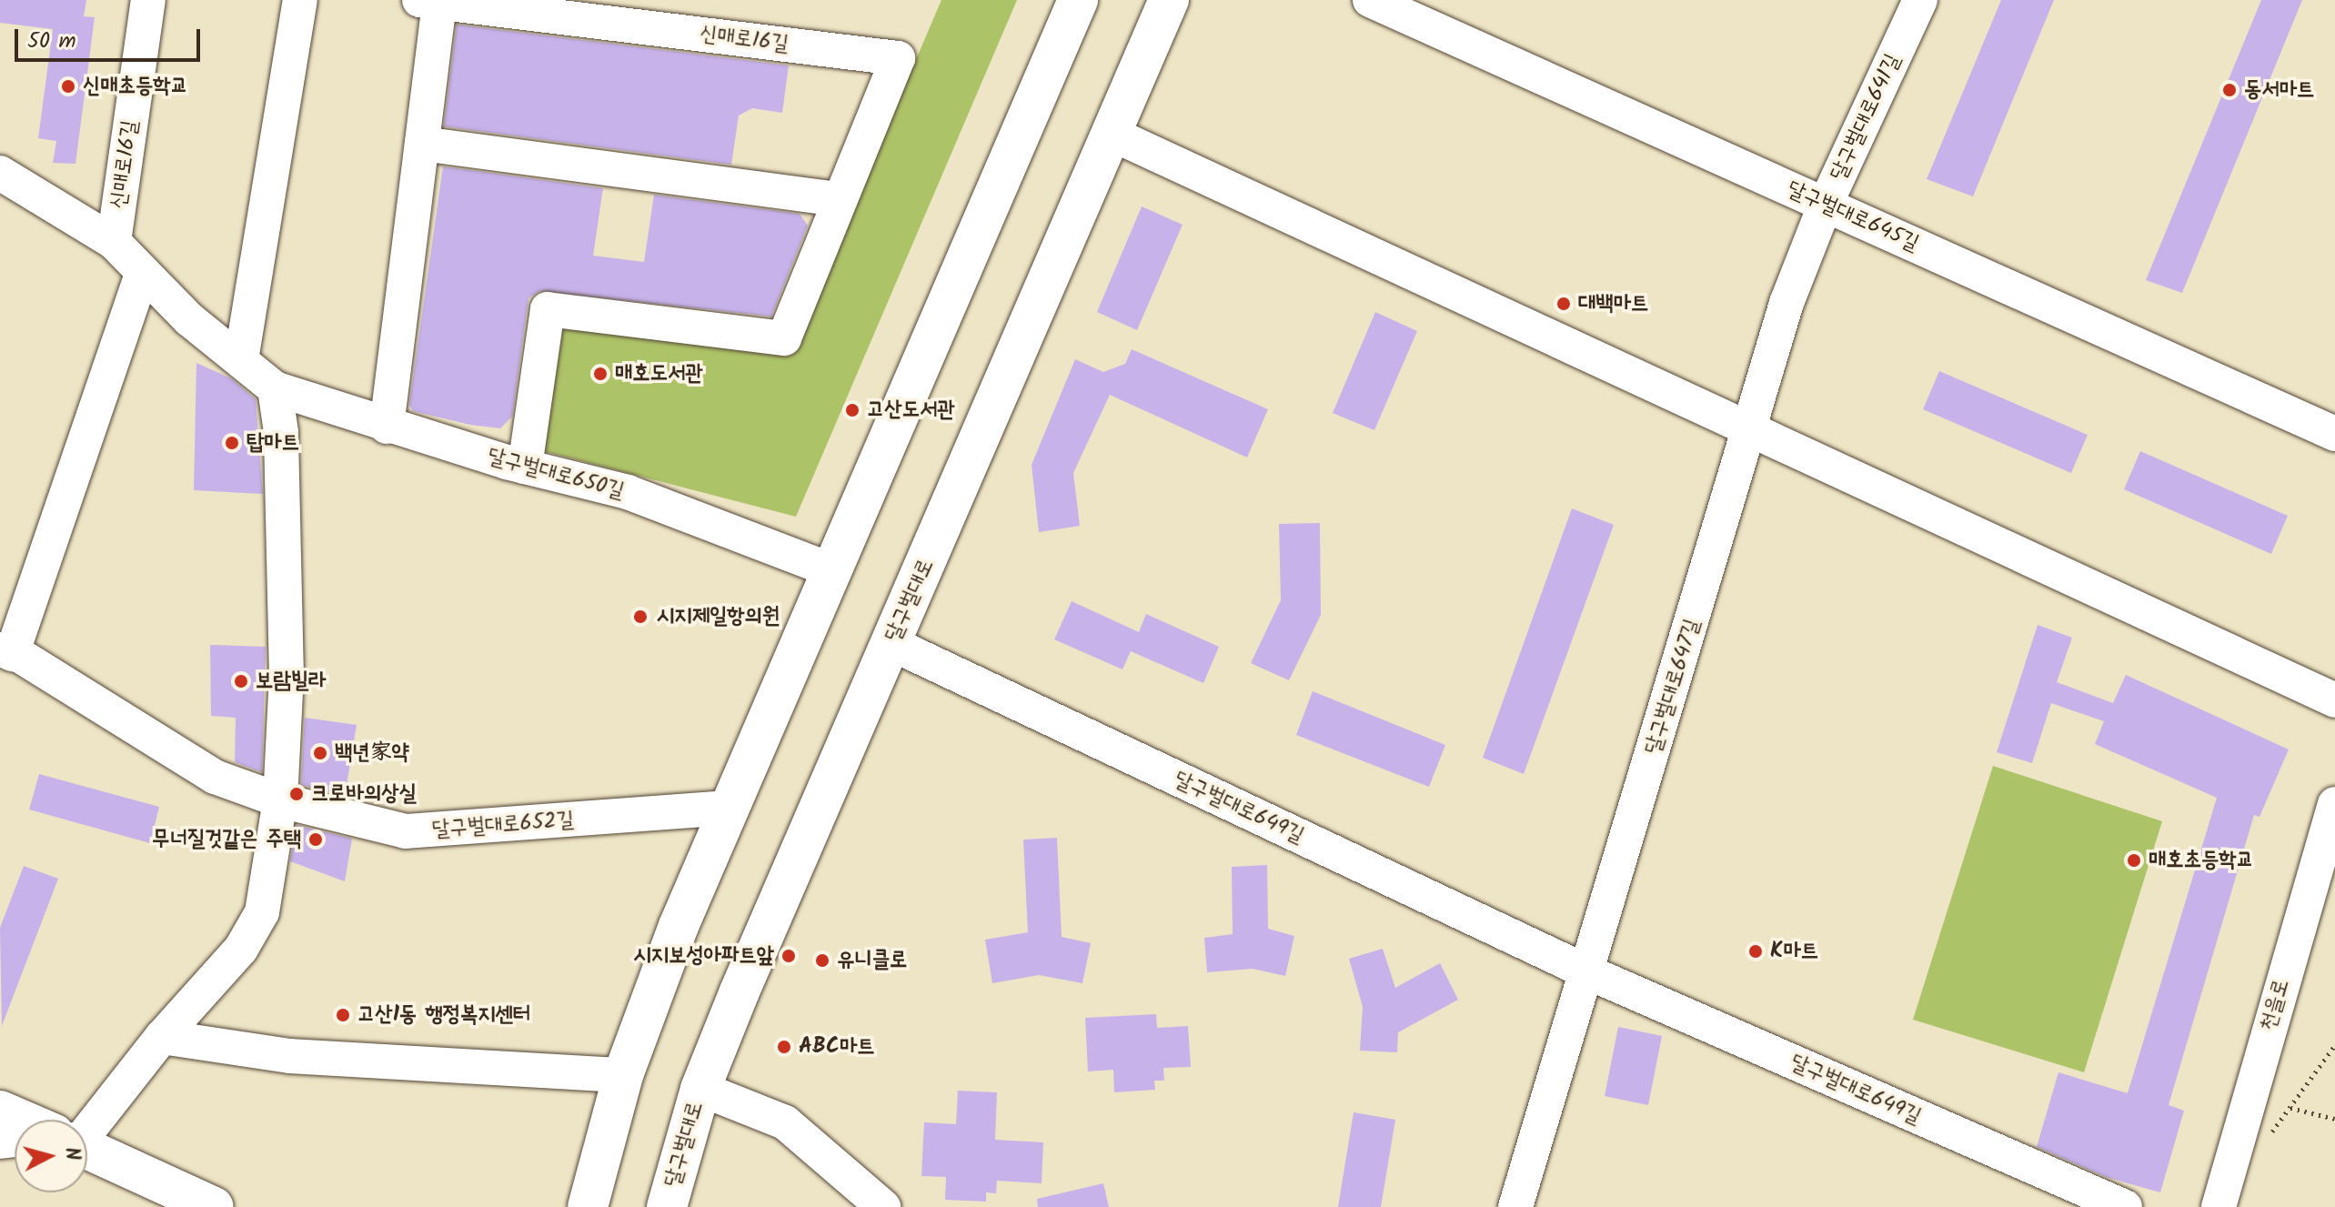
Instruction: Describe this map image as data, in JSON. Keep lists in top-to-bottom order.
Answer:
{
  "streets": {
    "main road": ["달구벌대로"],
    "street": [
      "신매로16길",
      "달구벌대로641길",
      "달구벌대로645길",
      "달구벌대로650길",
      "달구벌대로647길",
      "달구벌대로649길",
      "달구벌대로652길",
      "천을로"
    ]
  },
  "crossings": [
    ["신매로16길", "달구벌대로650길"],
    ["달구벌대로641길", "달구벌대로645길"],
    ["달구벌대로641길", "달구벌대로647길"],
    ["달구벌대로", "달구벌대로649길"],
    ["달구벌대로647길", "달구벌대로649길"]
  ],
  "places": [
    "신매초등학교",
    "동서마트",
    "대백마트",
    "매호도서관",
    "고산도서관",
    "탑마트",
    "시지제일항의원",
    "보람빌라",
    "백년家약",
    "크로바의상실",
    "무너질것같은 주택",
    "매호초등학교",
    "K마트",
    "시지보성아파트앞",
    "유니클로",
    "고산1동 행정복지센터",
    "ABC마트"
  ],
  "scale_bar": "50 m",
  "north": "right"
}
